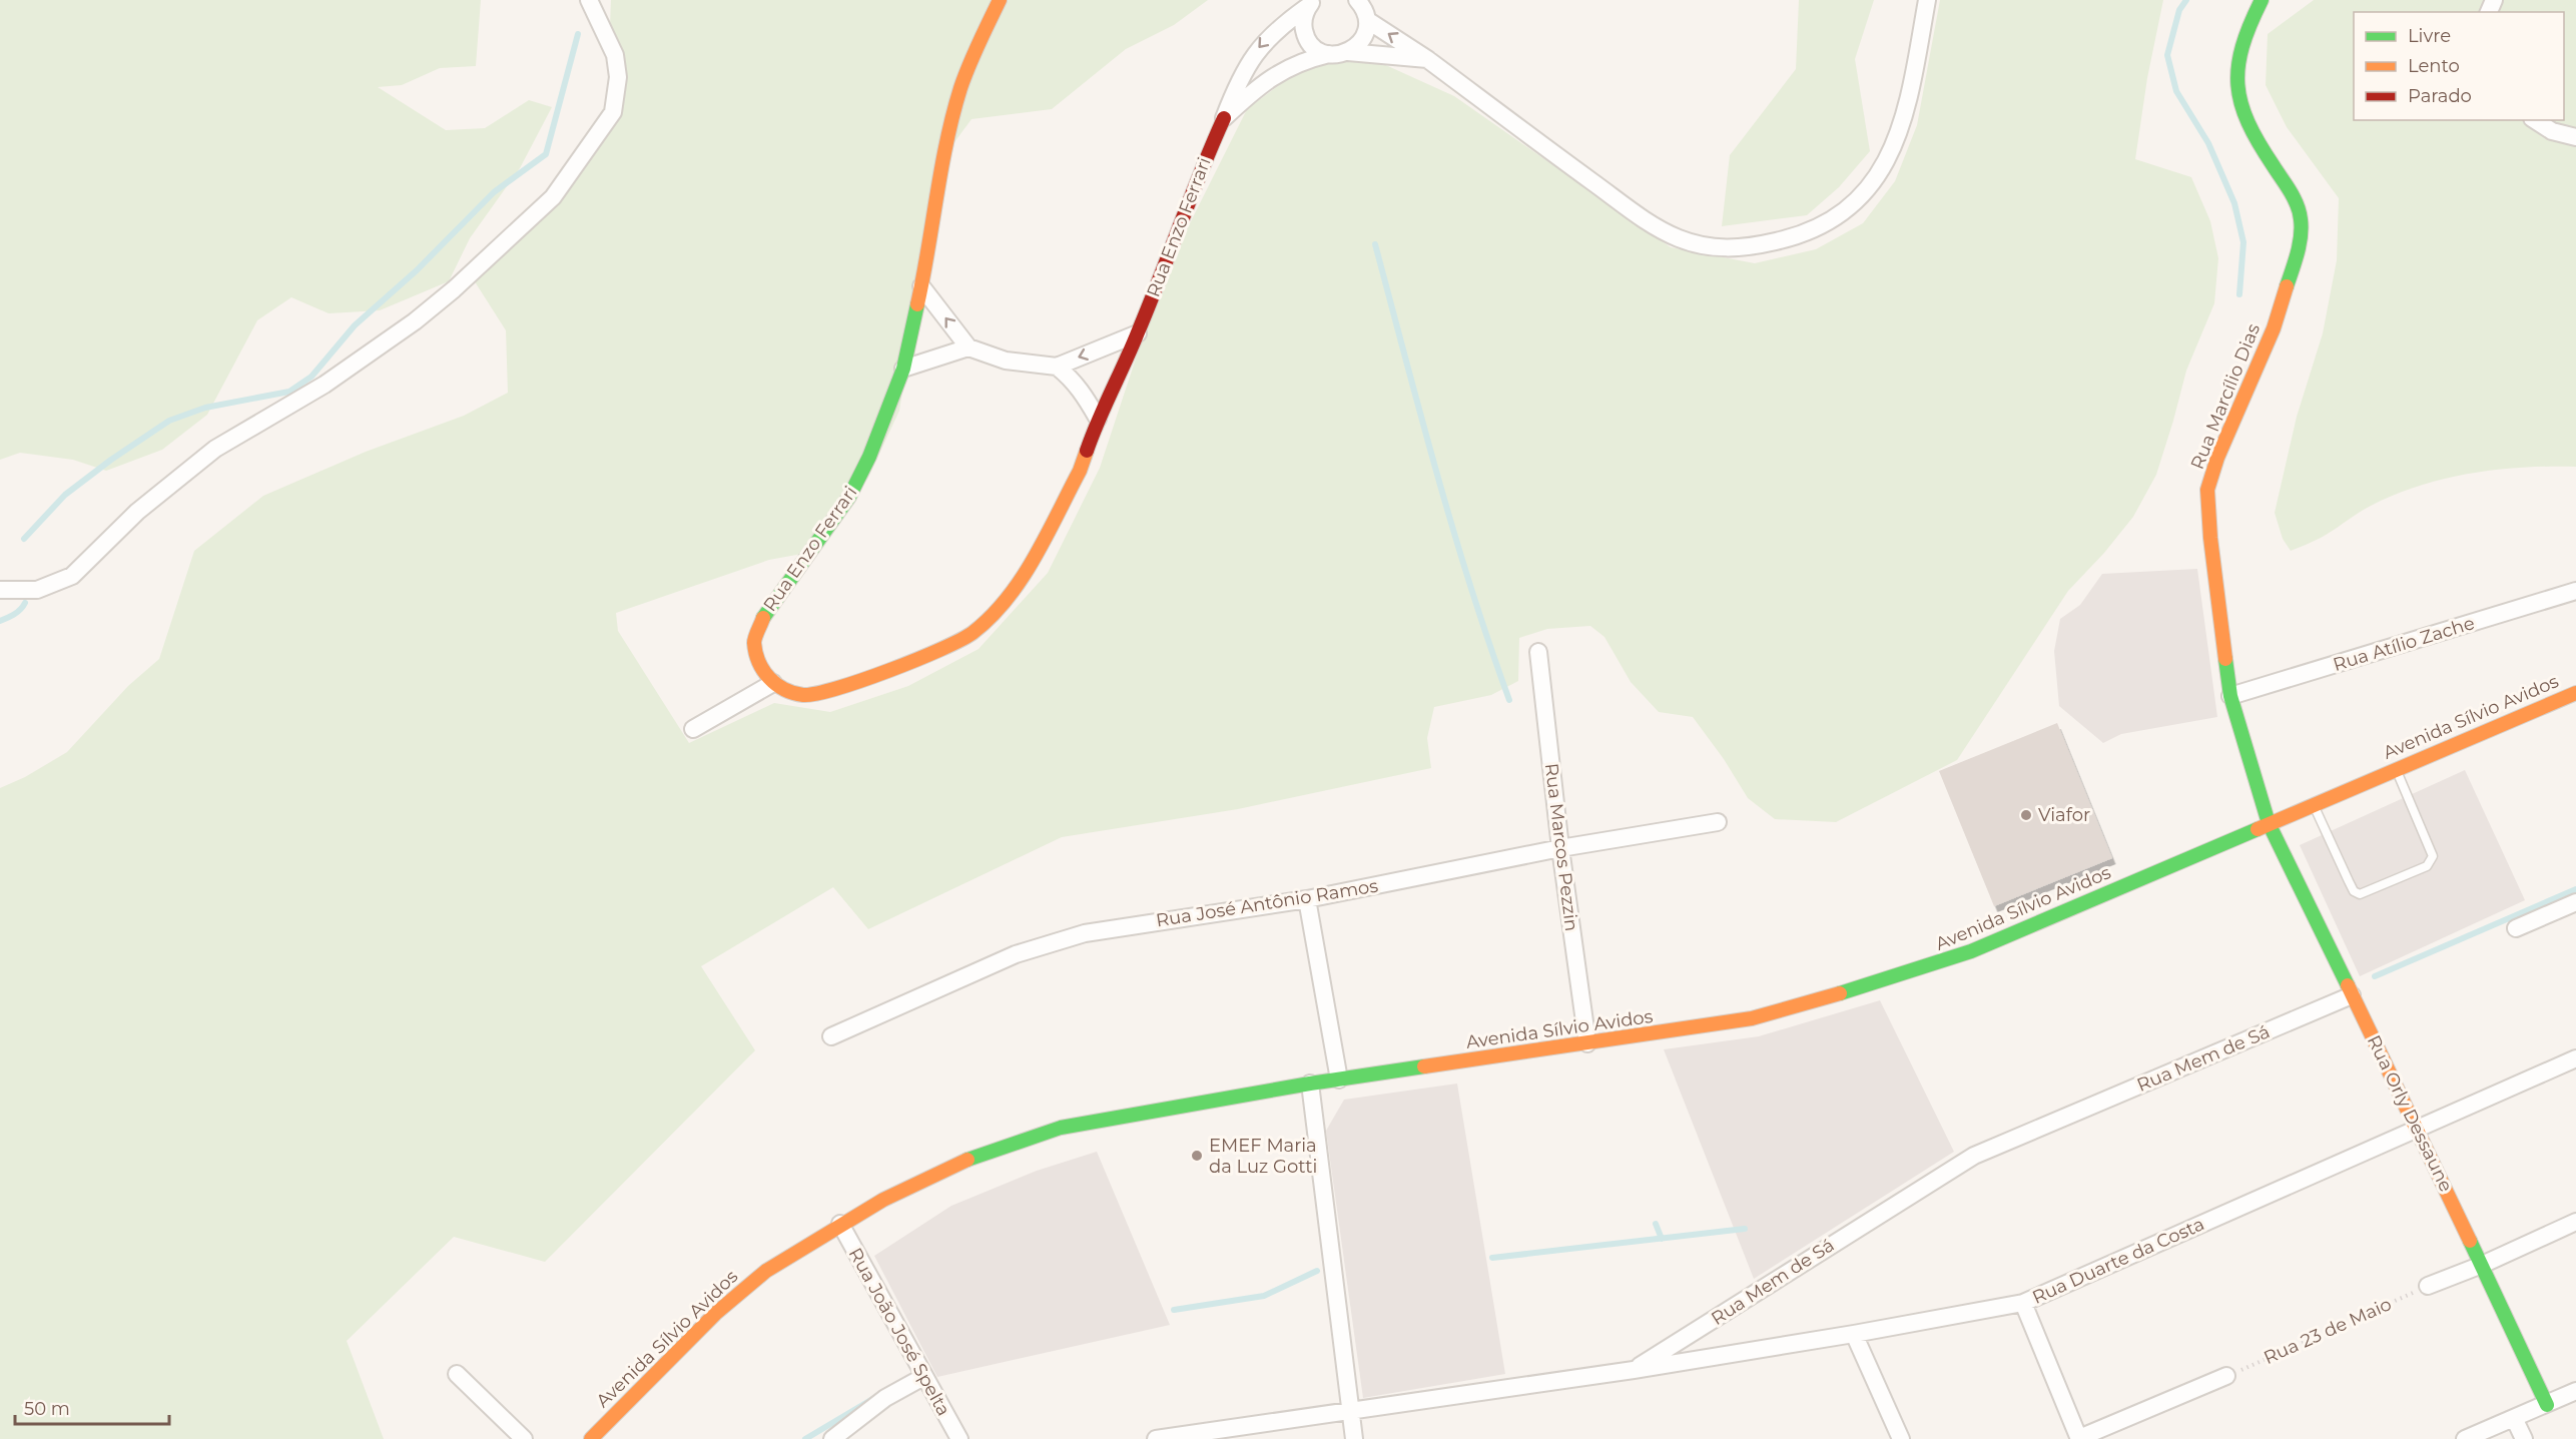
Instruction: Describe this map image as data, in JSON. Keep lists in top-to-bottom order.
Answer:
{
  "streets": {
    "street": [
      "Rua Enzo Ferrari",
      "Rua Marcílio Dias",
      "Rua Atílio Zache",
      "Avenida Sílvio Avidos",
      "Rua Marcos Pezzin",
      "Rua José Antônio Ramos",
      "Rua Mem de Sá",
      "Rua Orly Dessaune",
      "Rua Duarte da Costa",
      "Rua João José Spelta"
    ],
    "path": ["Rua 23 de Maio"]
  },
  "crossings": [
    ["Rua Marcílio Dias", "Rua Atílio Zache"],
    ["Rua Marcílio Dias", "Avenida Sílvio Avidos"],
    ["Rua Marcílio Dias", "Rua Orly Dessaune"],
    ["Avenida Sílvio Avidos", "Rua Marcos Pezzin"],
    ["Avenida Sílvio Avidos", "Rua Orly Dessaune"],
    ["Avenida Sílvio Avidos", "Rua João José Spelta"],
    ["Rua Marcos Pezzin", "Rua José Antônio Ramos"],
    ["Rua Mem de Sá", "Rua Orly Dessaune"],
    ["Rua Mem de Sá", "Rua Duarte da Costa"],
    ["Rua Orly Dessaune", "Rua Duarte da Costa"]
  ],
  "places": ["Viafor", "EMEF Maria da Luz Gotti"],
  "legend": ["Livre", "Lento", "Parado"],
  "scale_bar": "50 m"
}
